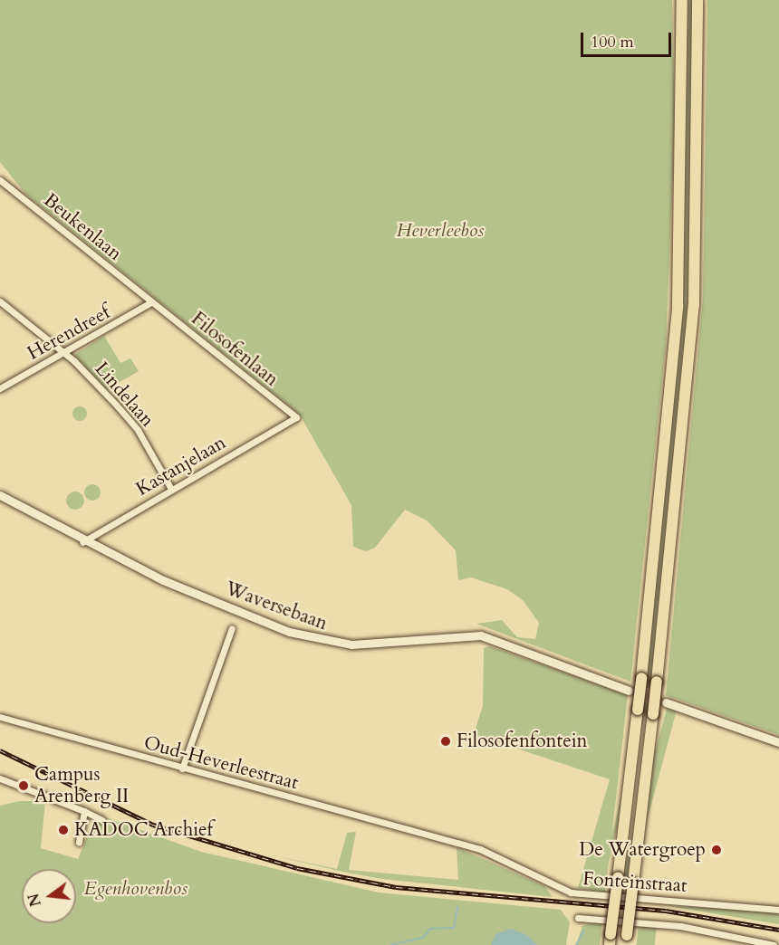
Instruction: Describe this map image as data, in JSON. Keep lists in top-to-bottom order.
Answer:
{
  "streets": {
    "street": [
      "Beukenlaan",
      "Herendreef",
      "Filosofenlaan",
      "Lindelaan",
      "Kastanjelaan",
      "Waversebaan",
      "Oud-Heverleestraat",
      "Fonteinstraat"
    ]
  },
  "crossings": [
    ["Beukenlaan", "Herendreef"],
    ["Beukenlaan", "Filosofenlaan"],
    ["Herendreef", "Filosofenlaan"],
    ["Herendreef", "Lindelaan"],
    ["Filosofenlaan", "Kastanjelaan"],
    ["Lindelaan", "Kastanjelaan"],
    ["Kastanjelaan", "Waversebaan"],
    ["Oud-Heverleestraat", "Fonteinstraat"]
  ],
  "parks": ["Heverleebos", "Egenhovenbos"],
  "places": [
    "Filosofenfontein",
    "Campus Arenberg II",
    "KADOC Archief",
    "De Watergroep"
  ],
  "scale_bar": "100 m",
  "north": "left"
}
